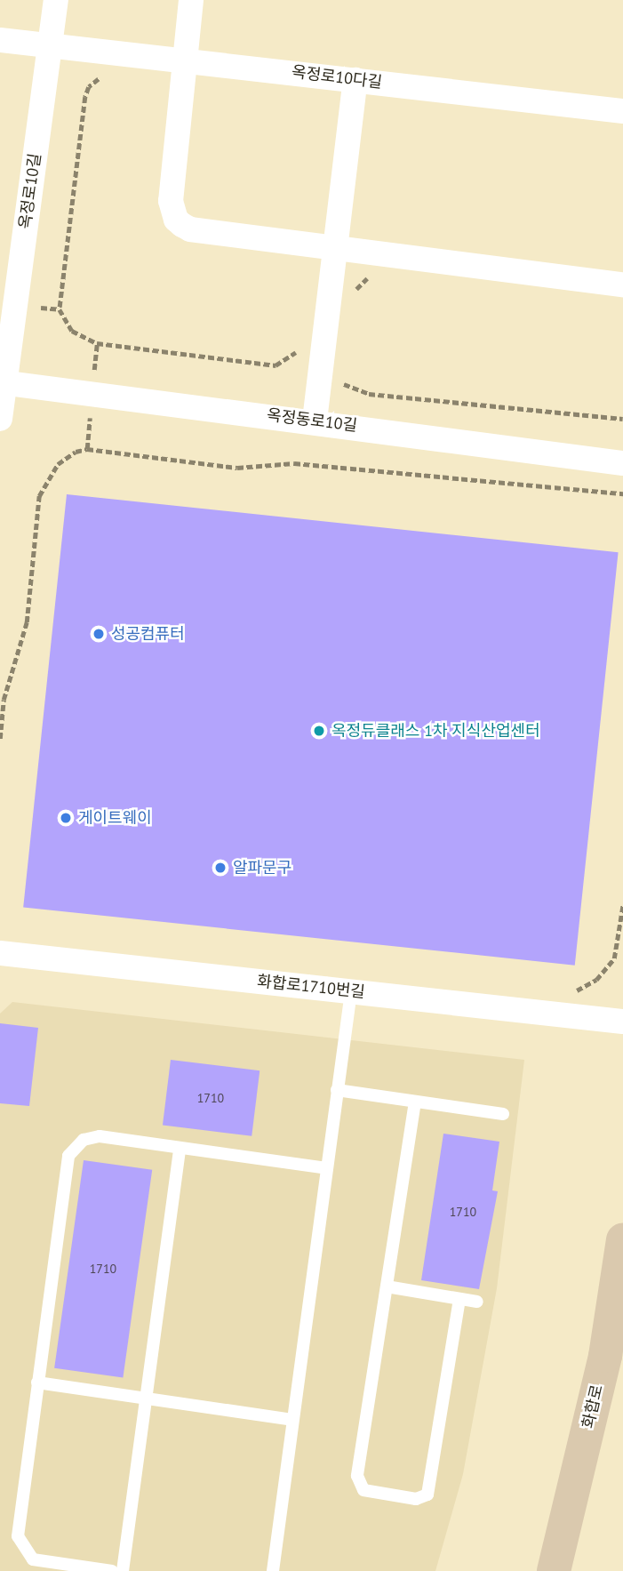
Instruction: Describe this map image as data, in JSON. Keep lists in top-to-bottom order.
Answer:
{
  "streets": {
    "main road": ["화합로"],
    "street": [
      "옥정로10다길",
      "옥정로10길",
      "옥정동로10길",
      "화합로1710번길"
    ]
  },
  "crossings": [
    ["옥정로10다길", "옥정로10길"],
    ["옥정로10길", "옥정동로10길"]
  ],
  "places": [
    "성공컴퓨터",
    "옥정듀클래스 1차 지식산업센터",
    "게이트웨이",
    "알파문구"
  ],
  "house_numbers": ["1710", "1710", "1710"]
}
